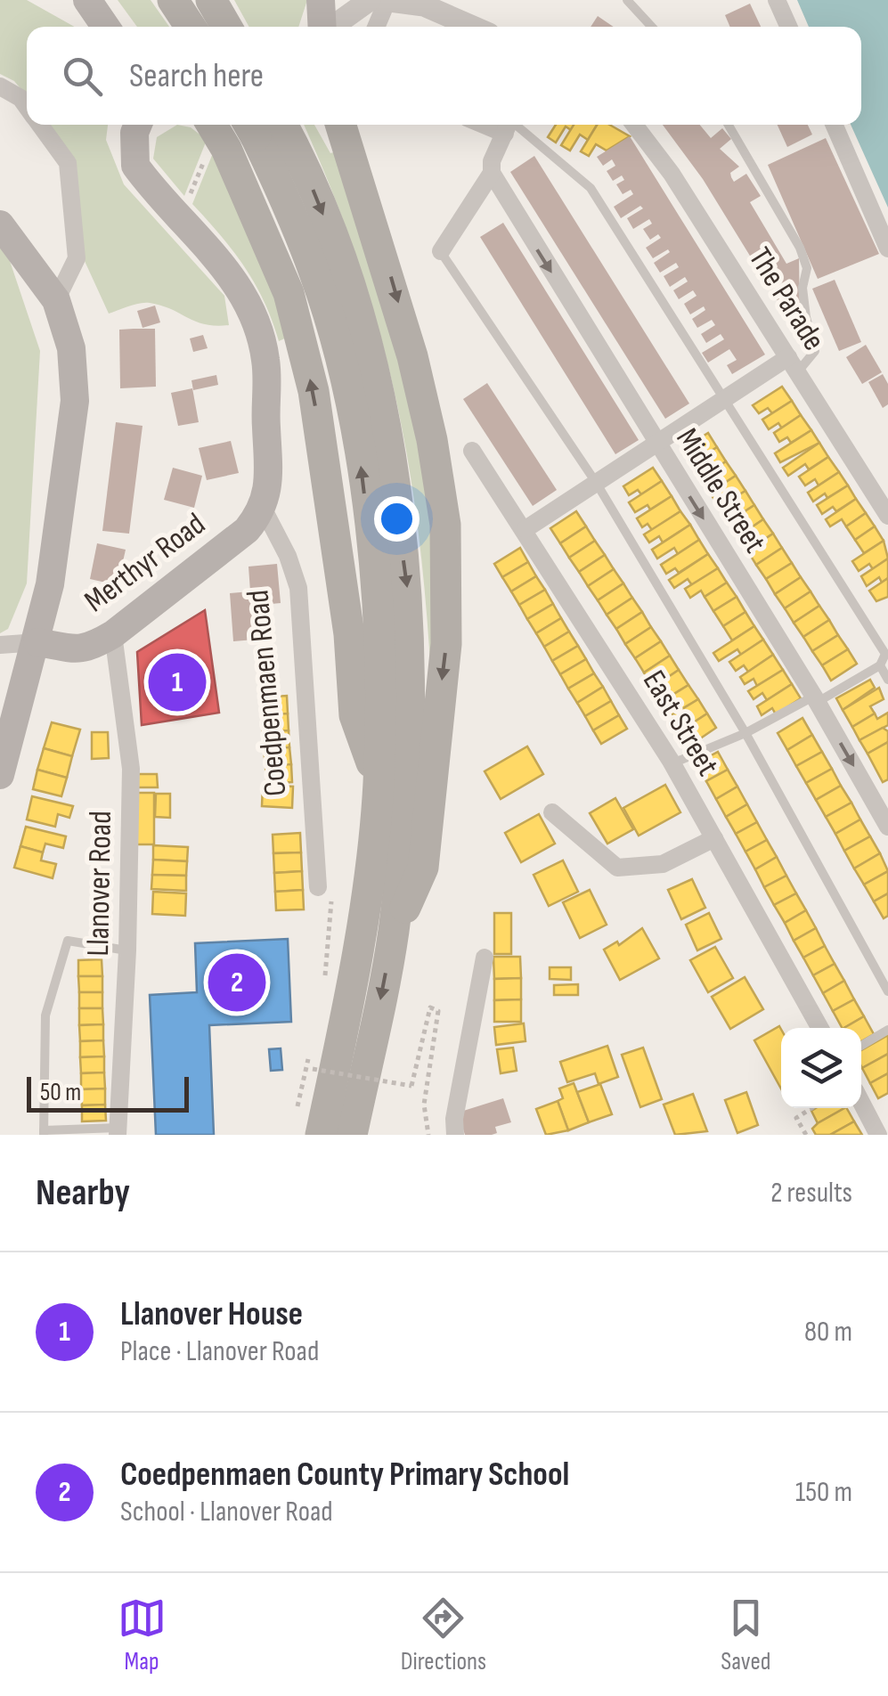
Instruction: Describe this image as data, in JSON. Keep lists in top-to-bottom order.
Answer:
{
  "streets": {
    "main road": ["Merthyr Road"],
    "street": [
      "The Parade",
      "Middle Street",
      "Coedpenmaen Road",
      "East Street",
      "Llanover Road"
    ]
  },
  "crossings": [
    ["Merthyr Road", "Coedpenmaen Road"],
    ["Merthyr Road", "Llanover Road"]
  ],
  "one_way": ["Middle Street"],
  "scale_bar": "50 m",
  "page": {
    "search": "Search here",
    "pins": ["1", "2"],
    "scale": "50 m",
    "heading": ["Nearby", "2 results"],
    "list": [
      {
        "mark": "1",
        "name": "Llanover House",
        "note": "Place · Llanover Road",
        "value": "80 m"
      },
      {
        "mark": "2",
        "name": "Coedpenmaen County Primary School",
        "note": "School · Llanover Road",
        "value": "150 m"
      }
    ],
    "nav": ["Map", "Directions", "Saved"]
  }
}
